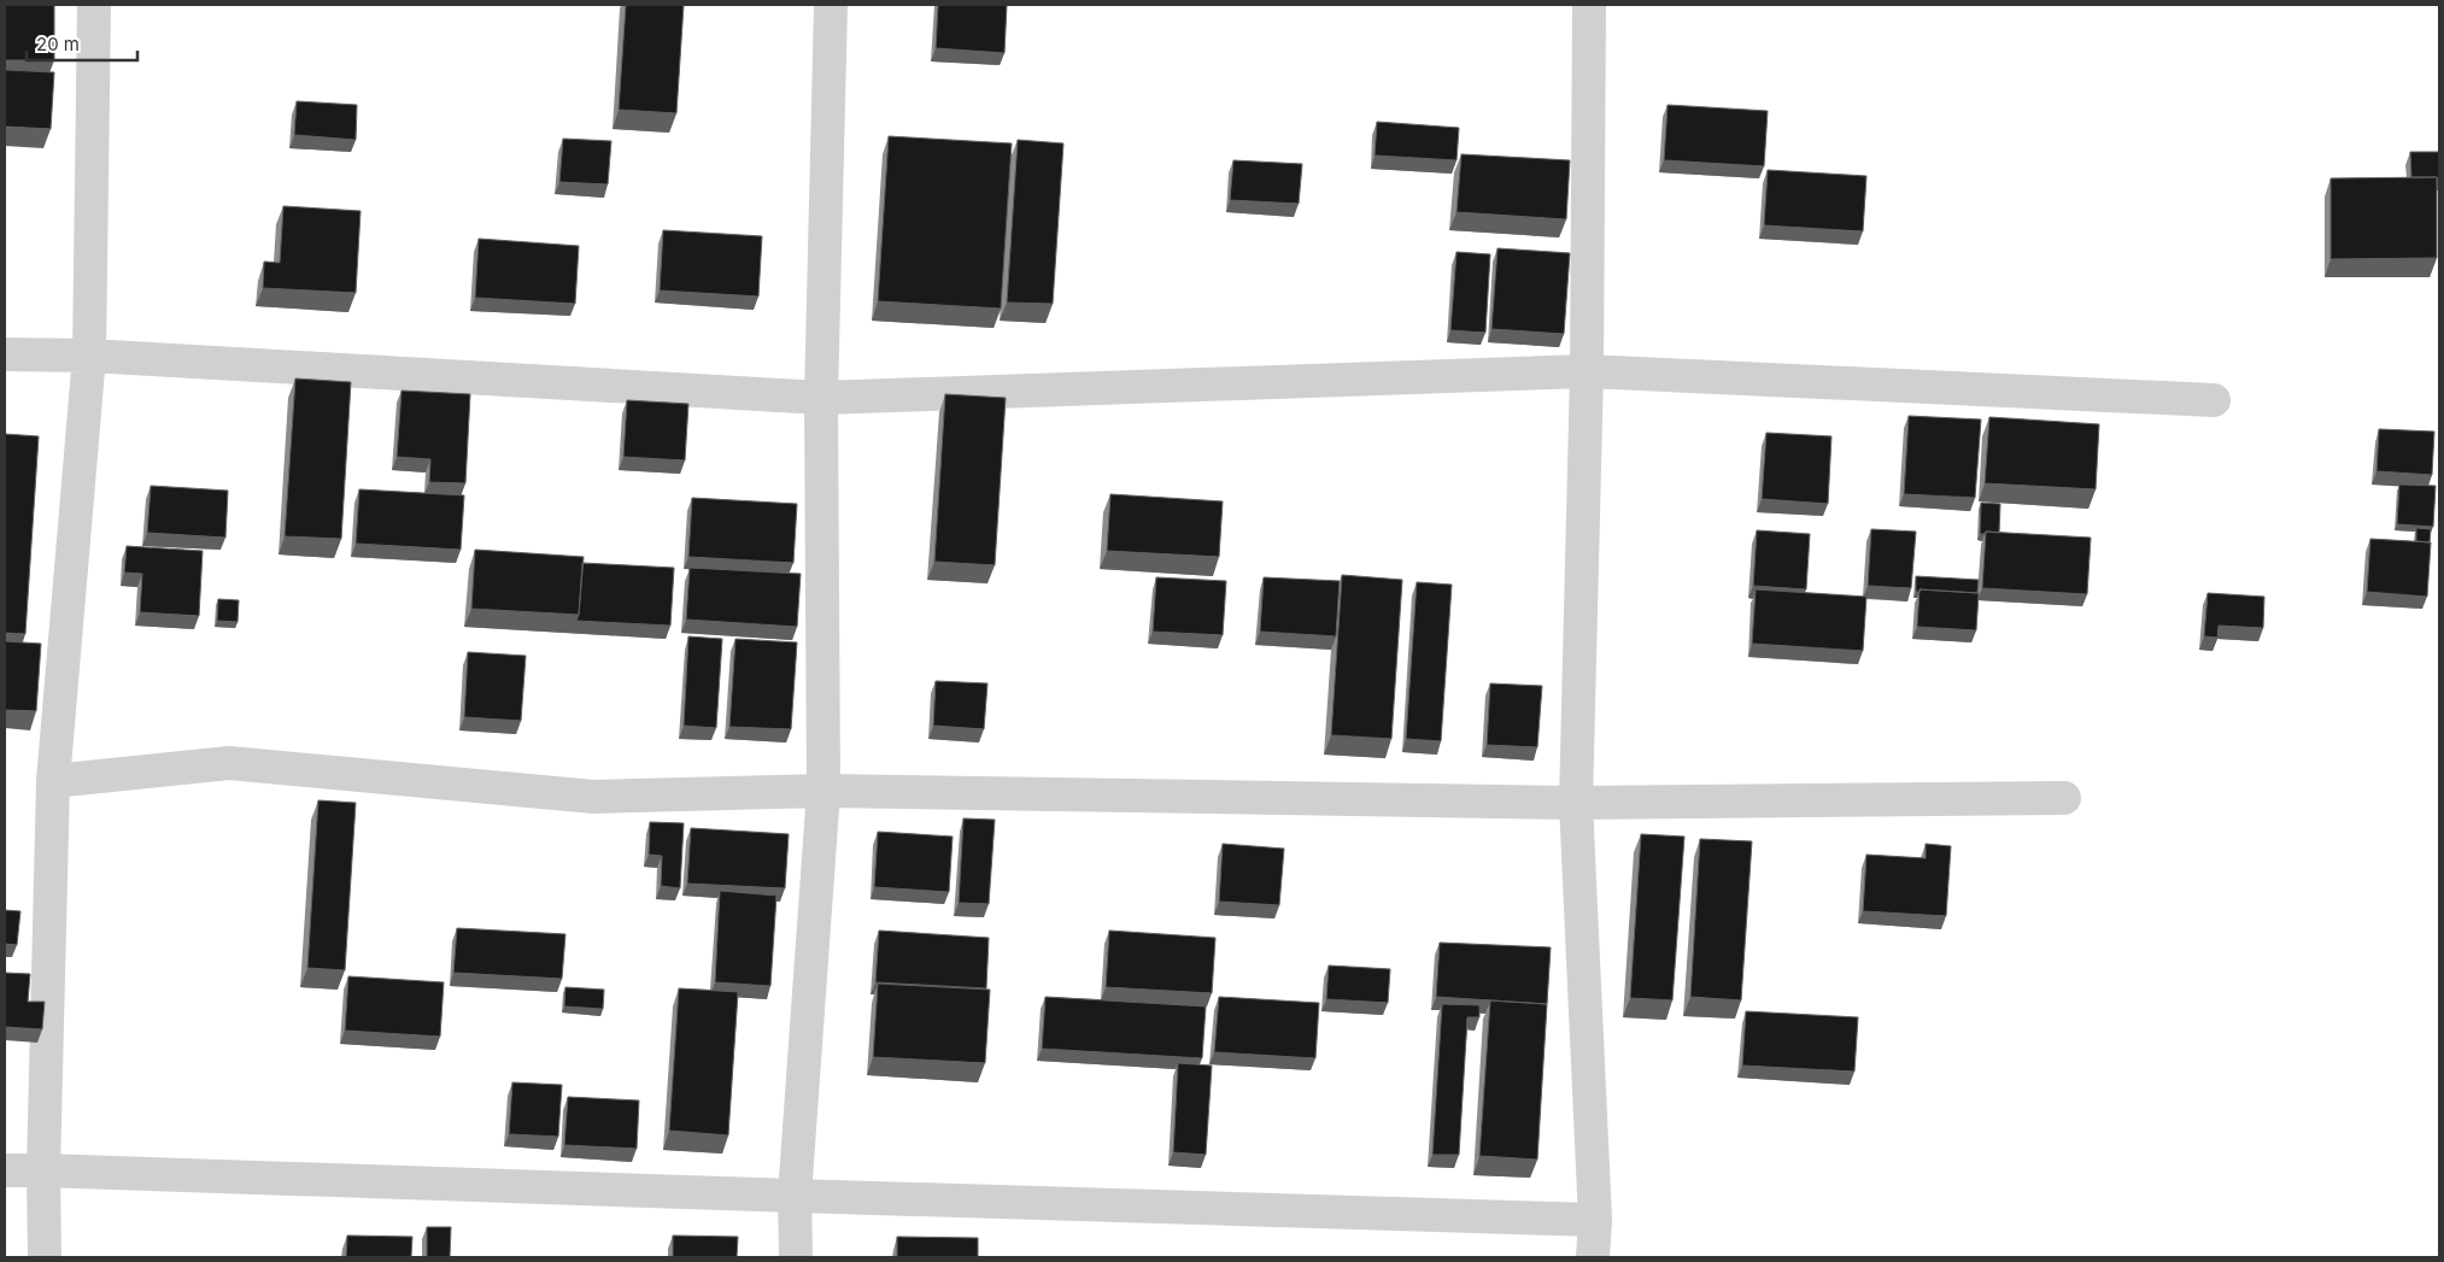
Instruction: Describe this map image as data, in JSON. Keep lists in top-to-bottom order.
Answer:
{
  "scale_bar": "20 m"
}
